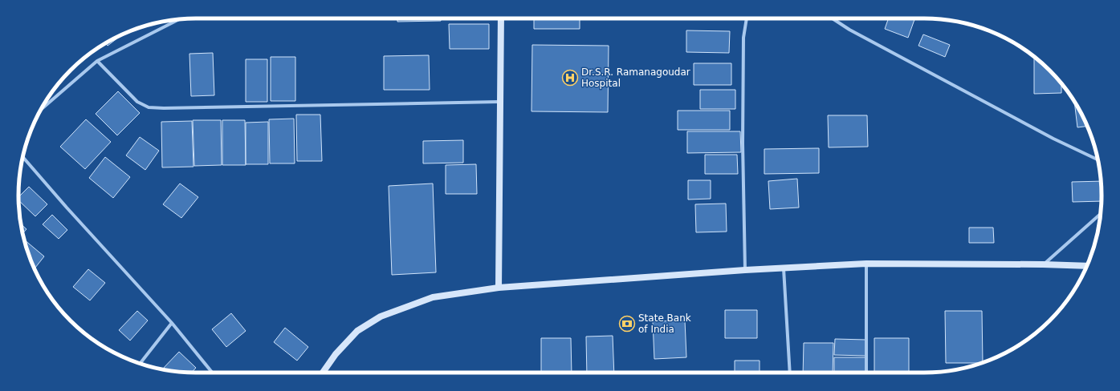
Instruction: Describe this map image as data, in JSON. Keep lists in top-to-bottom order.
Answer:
{
  "places": {
    "hospital": ["Dr.S.R. Ramanagoudar Hospital"],
    "bank": ["State Bank of India"]
  }
}
